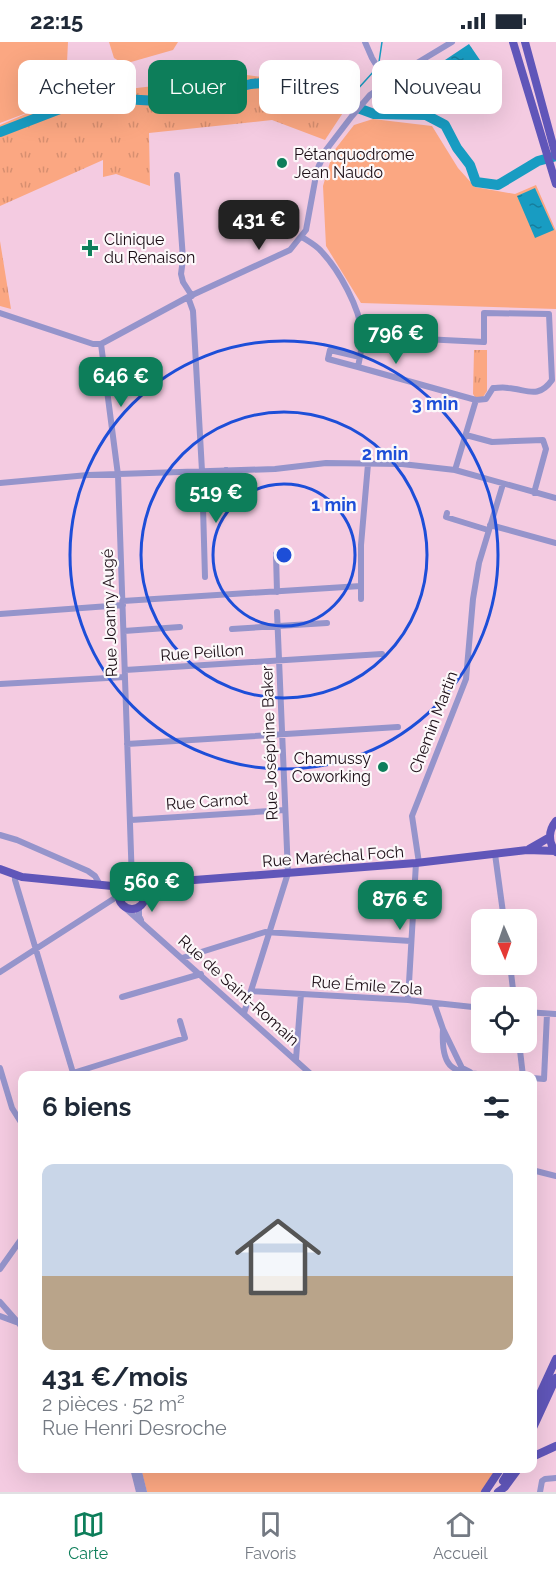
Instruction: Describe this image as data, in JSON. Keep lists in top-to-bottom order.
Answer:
{
  "streets": {
    "main road": ["Rue Maréchal Foch"],
    "street": [
      "Rue Joanny Augé",
      "Rue Peillon",
      "Chemin Martin",
      "Rue Joséphine Baker",
      "Rue Carnot",
      "Rue Émile Zola",
      "Rue de Saint-Romain"
    ]
  },
  "crossings": [
    ["Rue Joanny Augé", "Rue Peillon"],
    ["Rue Joanny Augé", "Rue Carnot"],
    ["Rue Joanny Augé", "Rue Maréchal Foch"],
    ["Rue Joanny Augé", "Rue de Saint-Romain"],
    ["Rue Peillon", "Rue Joséphine Baker"],
    ["Chemin Martin", "Rue Maréchal Foch"],
    ["Chemin Martin", "Rue Émile Zola"],
    ["Rue Joséphine Baker", "Rue Carnot"],
    ["Rue Joséphine Baker", "Rue Maréchal Foch"],
    ["Rue Joséphine Baker", "Rue Émile Zola"],
    ["Rue Joséphine Baker", "Rue de Saint-Romain"],
    ["Rue Maréchal Foch", "Rue de Saint-Romain"]
  ],
  "places": {
    "other": ["Pétanquodrome Jean Naudo", "Chamussy Coworking"],
    "health": ["Clinique du Renaison"]
  },
  "north": "bottom",
  "page": {
    "status": "22:15",
    "chip": [
      "Acheter",
      "Louer",
      "Filtres",
      "Nouveau"
    ],
    "price": [
      "431 €",
      "796 €",
      "646 €",
      "519 €",
      "560 €",
      "876 €"
    ],
    "heading": "6 biens",
    "list": [
      {
        "name": "431 €/mois",
        "note": "2 pièces · 52 m² · Rue Henri Desroche"
      }
    ],
    "tabs": ["Carte", "Favoris", "Accueil"]
  },
  "rings": ["3 min", "2 min", "1 min"]
}
